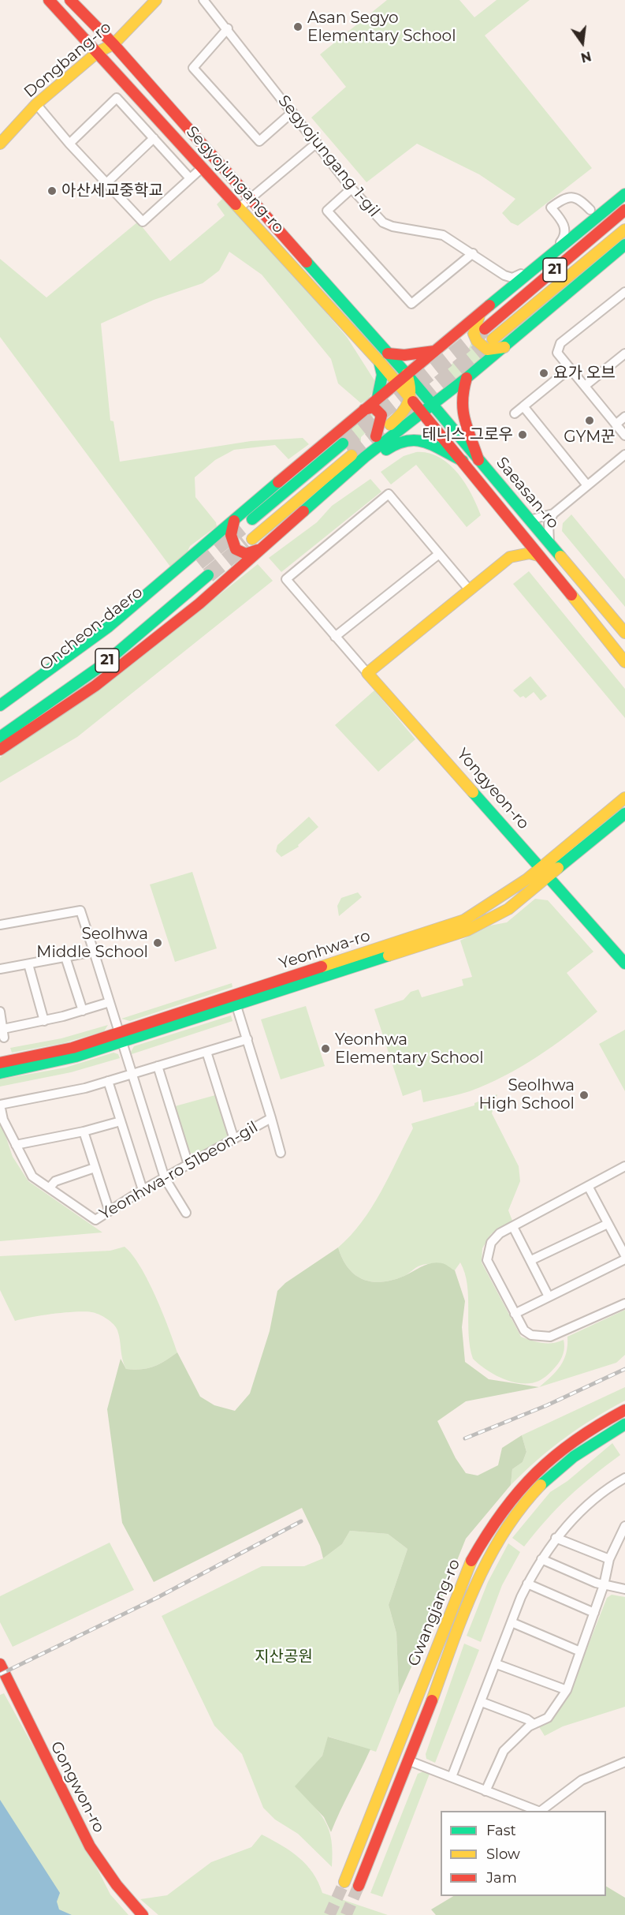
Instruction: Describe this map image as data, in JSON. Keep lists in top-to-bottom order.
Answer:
{
  "streets": {
    "main road": [
      "Dongbang-ro",
      "Segyojungang-ro",
      "21",
      "Saeasan-ro",
      "Oncheon-daero",
      "Yongyeon-ro",
      "Yeonhwa-ro",
      "Gwangjang-ro",
      "Gongwon-ro"
    ],
    "street": ["Segyojungang 1-gil", "Yeonhwa-ro 51beon-gil"]
  },
  "crossings": [
    ["Dongbang-ro", "Segyojungang-ro"],
    ["Segyojungang-ro", "Saeasan-ro"],
    ["Yongyeon-ro", "Yeonhwa-ro"],
    ["Yeonhwa-ro", "Yeonhwa-ro 51beon-gil"]
  ],
  "parks": ["지산공원"],
  "places": [
    "Asan Segyo Elementary School",
    "아산세교중학교",
    "요가 오브",
    "GYM꾼",
    "테니스 그로우",
    "Seolhwa Middle School",
    "Yeonhwa Elementary School",
    "Seolhwa High School"
  ],
  "legend": ["Fast", "Slow", "Jam"],
  "north": "bottom"
}
